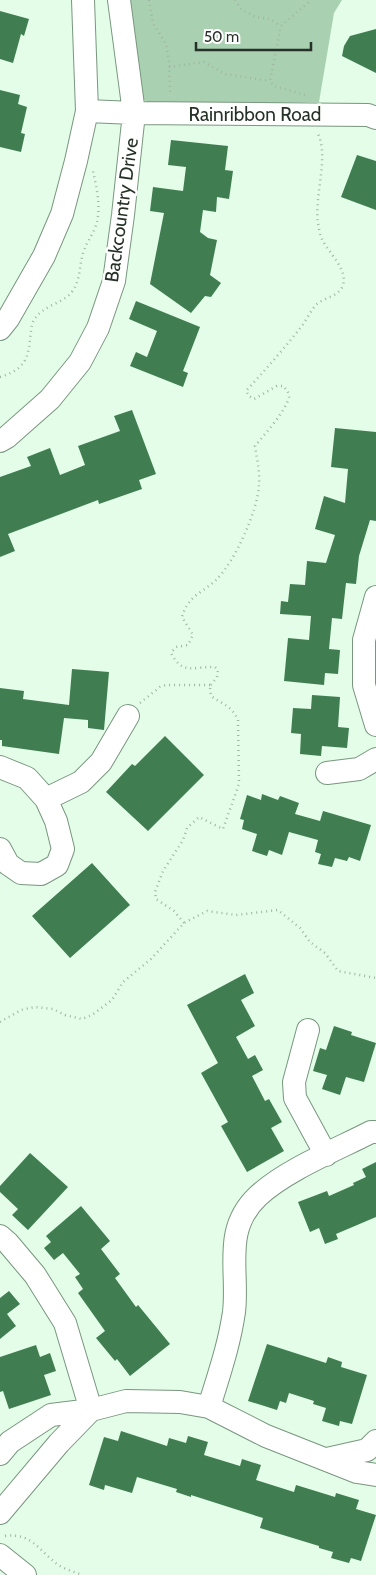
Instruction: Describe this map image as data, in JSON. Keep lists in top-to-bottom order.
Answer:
{
  "streets": {
    "street": ["Rainribbon Road", "Backcountry Drive"]
  },
  "crossings": [
    ["Rainribbon Road", "Backcountry Drive"]
  ],
  "scale_bar": "50 m"
}
